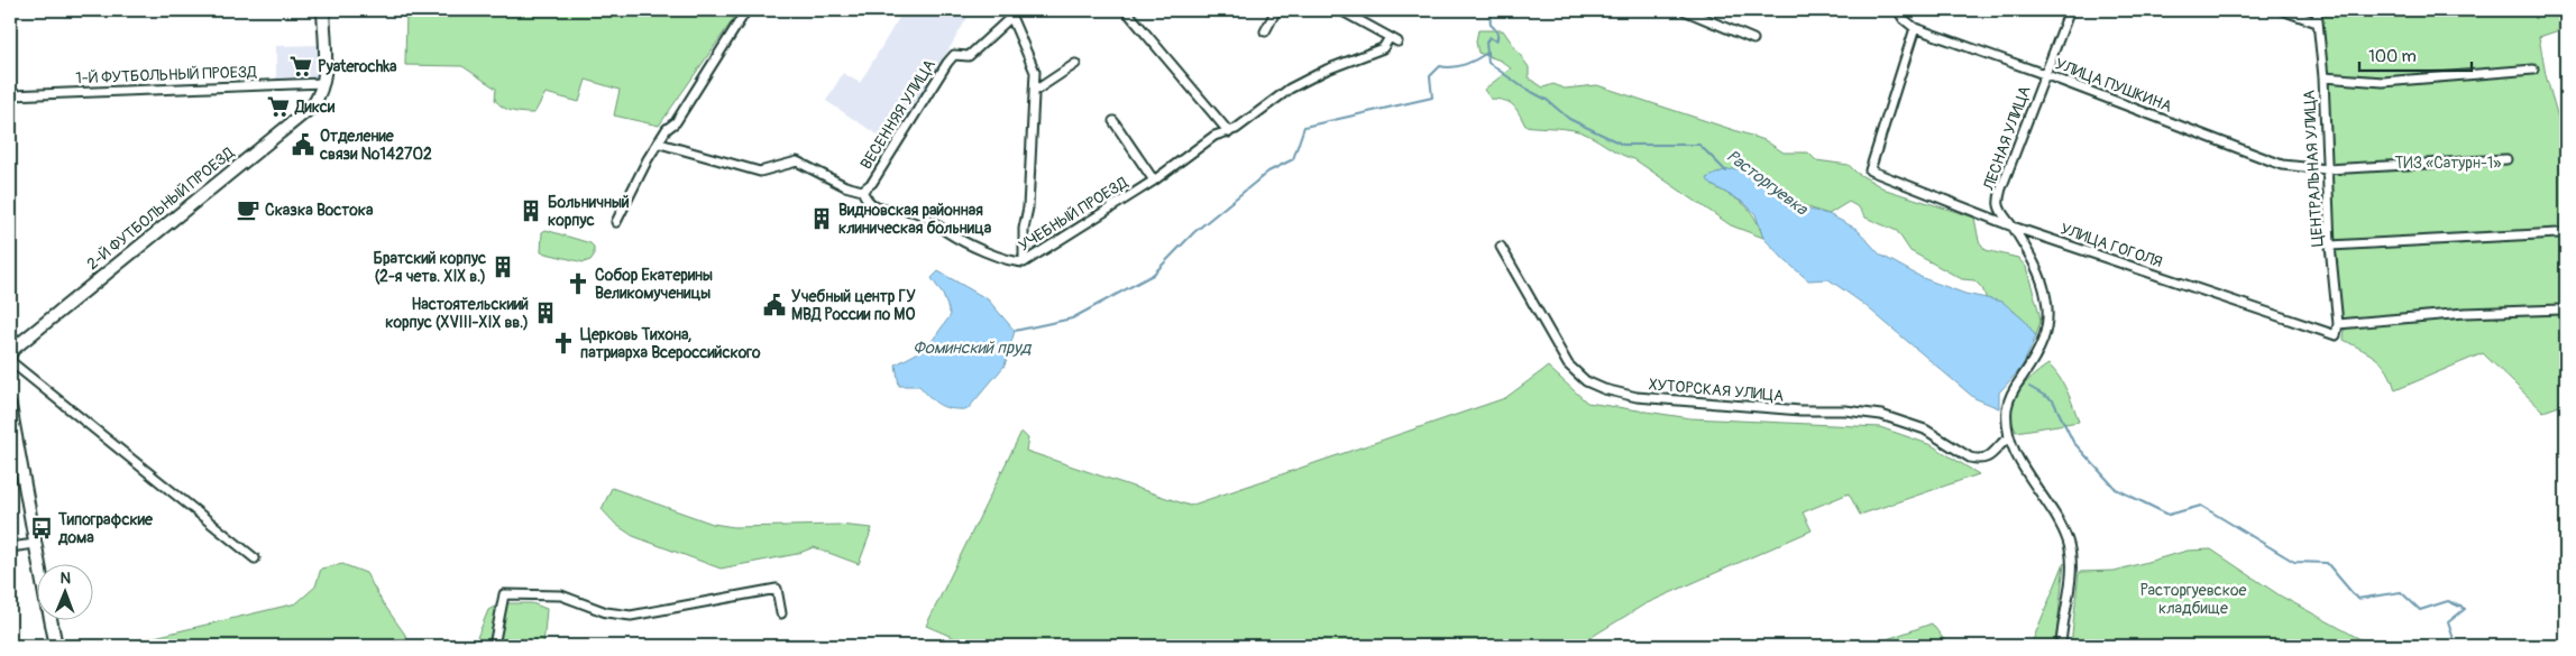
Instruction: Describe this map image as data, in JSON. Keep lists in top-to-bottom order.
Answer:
{
  "streets": {
    "street": [
      "1-Й ФУТБОЛЬНЫЙ ПРОЕЗД",
      "УЛИЦА ПУШКИНА",
      "ВЕСЕННЯЯ УЛИЦА",
      "ЛЕСНАЯ УЛИЦА",
      "ЦЕНТРАЛЬНАЯ УЛИЦА",
      "2-Й ФУТБОЛЬНЫЙ ПРОЕЗД",
      "УЧЕБНЫЙ ПРОЕЗД",
      "УЛИЦА ГОГОЛЯ",
      "ХУТОРСКАЯ УЛИЦА"
    ]
  },
  "crossings": [
    ["1-Й ФУТБОЛЬНЫЙ ПРОЕЗД", "2-Й ФУТБОЛЬНЫЙ ПРОЕЗД"],
    ["УЛИЦА ПУШКИНА", "ЛЕСНАЯ УЛИЦА"],
    ["УЛИЦА ПУШКИНА", "ЦЕНТРАЛЬНАЯ УЛИЦА"],
    ["УЛИЦА ПУШКИНА", "УЛИЦА ГОГОЛЯ"],
    ["ВЕСЕННЯЯ УЛИЦА", "УЧЕБНЫЙ ПРОЕЗД"],
    ["ЛЕСНАЯ УЛИЦА", "УЛИЦА ГОГОЛЯ"],
    ["ЛЕСНАЯ УЛИЦА", "ХУТОРСКАЯ УЛИЦА"],
    ["ЦЕНТРАЛЬНАЯ УЛИЦА", "УЛИЦА ГОГОЛЯ"]
  ],
  "water": ["Расторгуевка", "Фоминский пруд"],
  "parks": ["ТИЗ «Сатурн-1»", "Расторгуевское кладбище"],
  "places": {
    "supermarket": ["Pyaterochka", "Дикси"],
    "public building": ["Отделение связи №142702", "Учебный центр ГУ МВД России по МО"],
    "cafe": ["Сказка Востока"],
    "building": [
      "Больничный корпус",
      "Видновская районная клиническая больница",
      "Братский корпус (2-я четв. XIX в.)",
      "Настоятельскиий корпус (XVIII-XIX вв.)"
    ],
    "church": ["Собор Екатерины Великомученицы", "Церковь Тихона, патриарха Всероссийского"],
    "bus stop": ["Типографские дома"]
  },
  "scale_bar": "100 m",
  "north": "top"
}
